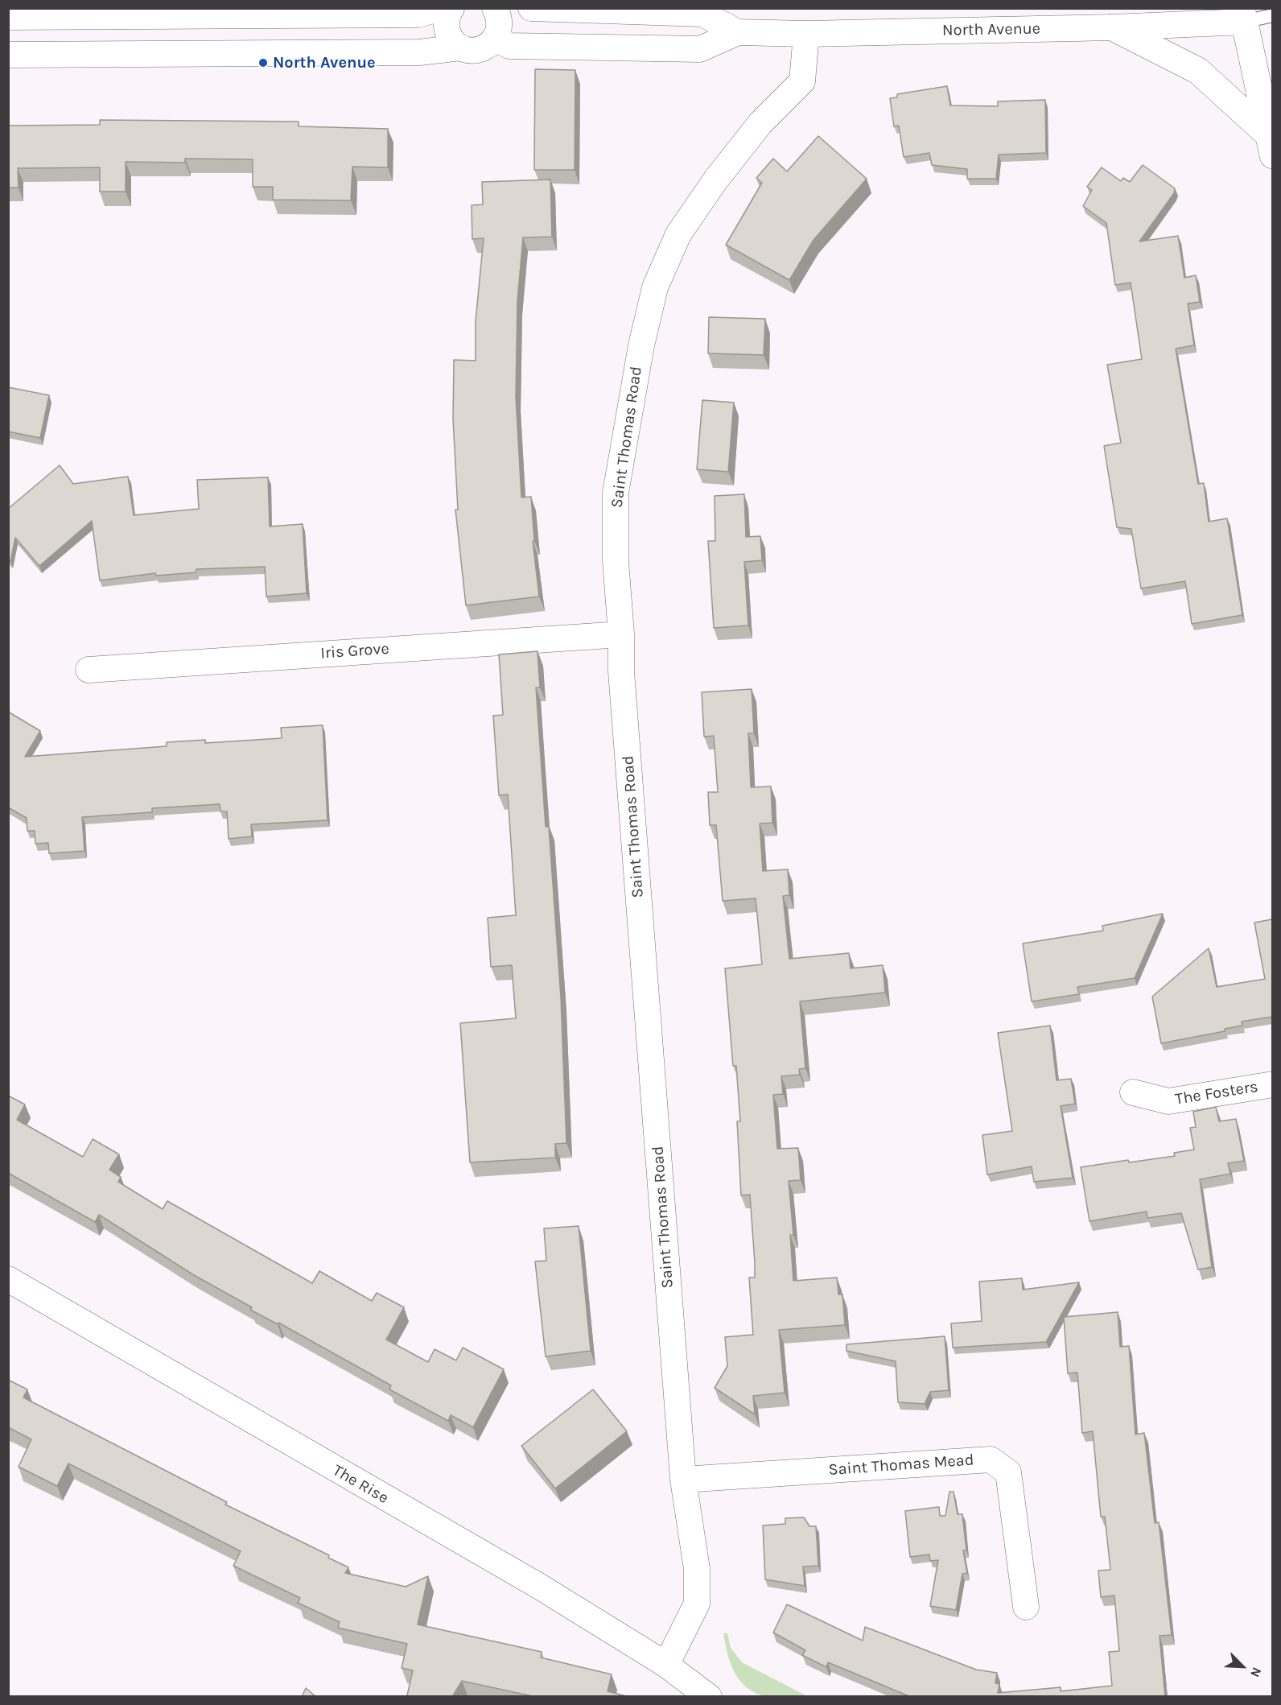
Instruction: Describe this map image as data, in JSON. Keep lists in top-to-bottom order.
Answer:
{
  "streets": {
    "street": [
      "North Avenue",
      "Saint Thomas Road",
      "Iris Grove",
      "The Fosters",
      "Saint Thomas Mead",
      "The Rise"
    ]
  },
  "crossings": [
    ["North Avenue", "Saint Thomas Road"],
    ["Saint Thomas Road", "Iris Grove"],
    ["Saint Thomas Road", "Saint Thomas Mead"],
    ["Saint Thomas Road", "The Rise"]
  ],
  "places": ["North Avenue"],
  "north": "bottom right"
}
